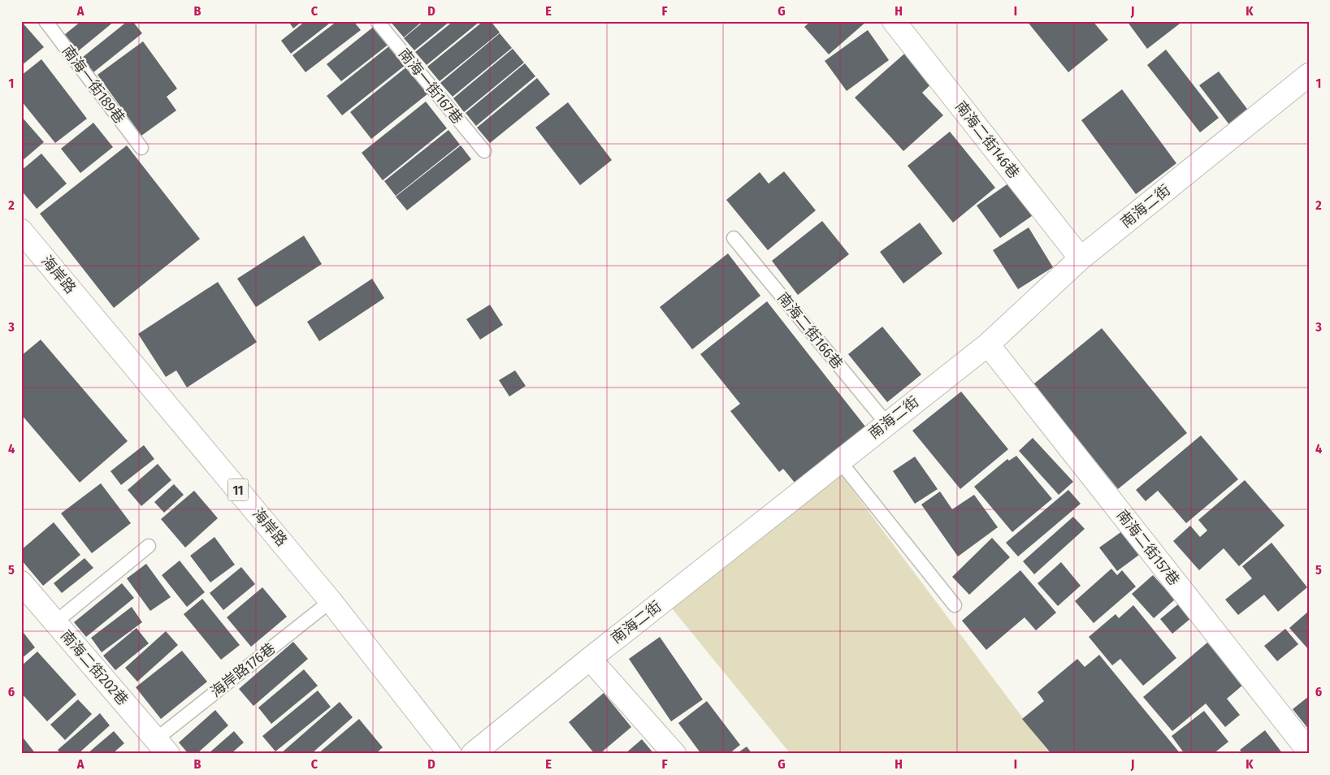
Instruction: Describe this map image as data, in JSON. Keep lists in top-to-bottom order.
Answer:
{
  "streets": {
    "street": [
      "南海二街146巷",
      "南海二街",
      "海岸路",
      "11",
      "南海二街157巷",
      "南海二街202巷"
    ],
    "lane": [
      "南海一街189巷",
      "南海一街167巷",
      "南海二街166巷",
      "海岸路176巷"
    ]
  },
  "crossings": [
    ["南海二街146巷", "南海二街"],
    ["南海二街", "南海二街166巷"],
    ["南海二街", "南海二街157巷"],
    ["海岸路", "海岸路176巷"],
    ["南海二街202巷", "海岸路176巷"]
  ],
  "grid": {
    "columns": [
      "A",
      "B",
      "C",
      "D",
      "E",
      "F",
      "G",
      "H",
      "I",
      "J",
      "K"
    ],
    "rows": [
      "1",
      "2",
      "3",
      "4",
      "5",
      "6"
    ]
  }
}
